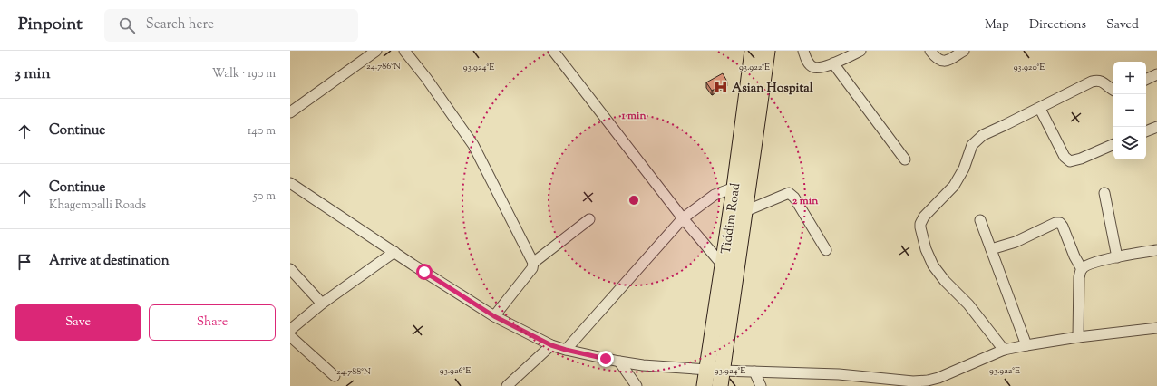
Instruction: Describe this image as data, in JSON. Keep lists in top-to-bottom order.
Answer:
{
  "streets": {
    "highway": ["Tiddim Road"]
  },
  "places": {
    "hospital": ["Asian Hospital"]
  },
  "page": {
    "header": "Pinpoint",
    "search": "Search here",
    "nav": ["Map", "Directions", "Saved"],
    "heading": ["3 min", "Walk · 190 m"],
    "map_buttons": ["+", "−"],
    "list": [
      ["Continue", "140 m"],
      ["Continue", "Khagempalli Roads", "50 m"],
      "Arrive at destination"
    ],
    "buttons": ["Save", "Share"]
  },
  "coordinates": [
    "24.786°N",
    "93.924°E",
    "93.922°E",
    "93.920°E",
    "93.926°E",
    "24.788°N"
  ],
  "rings": ["1 min", "2 min"]
}
